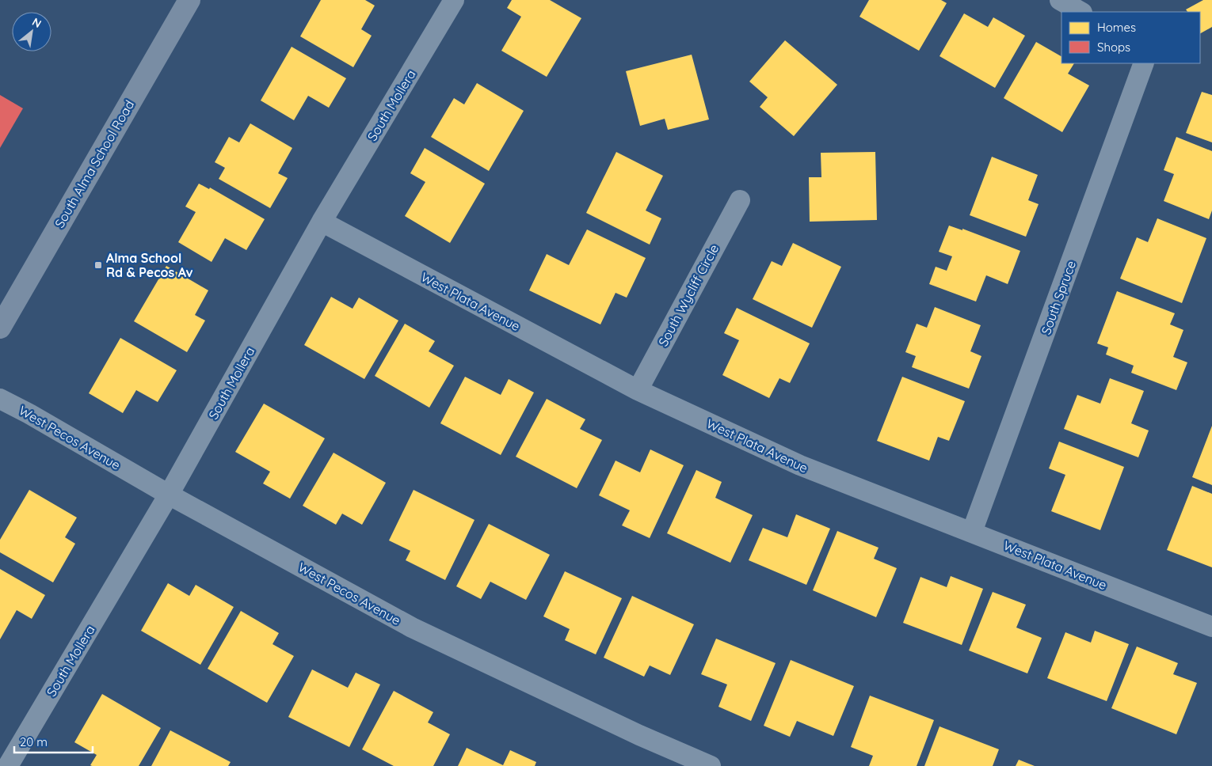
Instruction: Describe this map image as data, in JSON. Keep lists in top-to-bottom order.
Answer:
{
  "streets": {
    "main road": ["South Alma School Road"],
    "street": [
      "South Mollera",
      "South Wycliff Circle",
      "South Spruce",
      "West Plata Avenue",
      "West Pecos Avenue"
    ]
  },
  "crossings": [
    ["South Mollera", "West Plata Avenue"],
    ["South Mollera", "West Pecos Avenue"],
    ["South Wycliff Circle", "West Plata Avenue"],
    ["South Spruce", "West Plata Avenue"]
  ],
  "places": {
    "transit": ["Alma School Rd & Pecos Av"]
  },
  "legend": ["Homes", "Shops"],
  "scale_bar": "20 m",
  "north": "top right"
}
